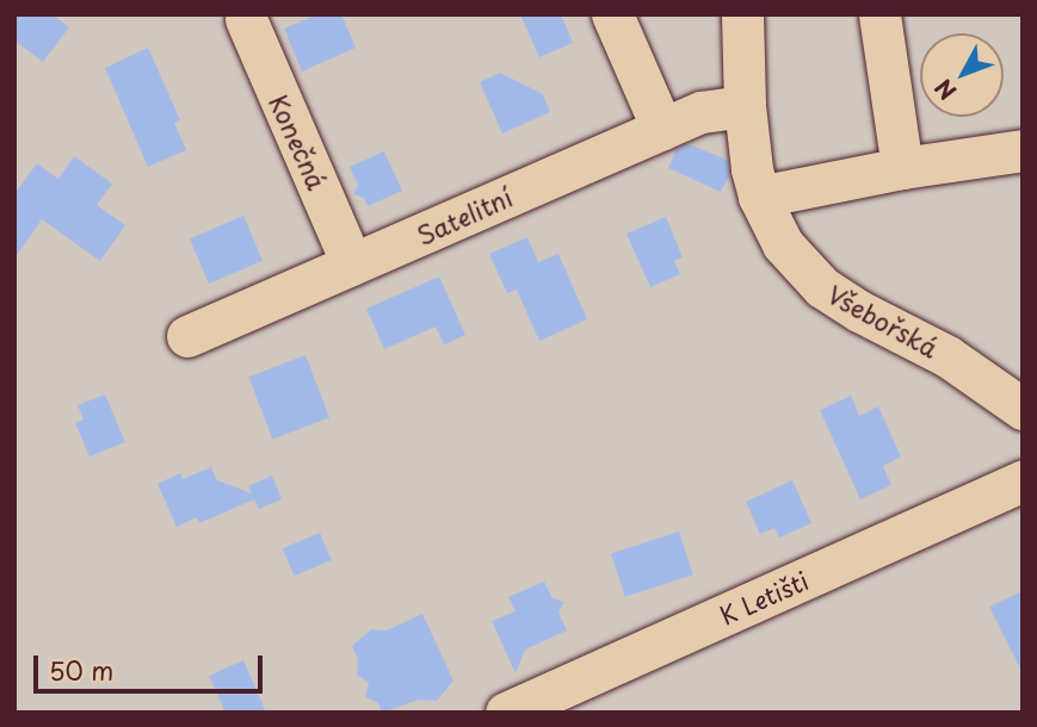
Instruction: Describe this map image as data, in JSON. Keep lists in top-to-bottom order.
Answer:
{
  "streets": {
    "street": [
      "Konečná",
      "Satelitní",
      "Všebořská",
      "K Letišti"
    ]
  },
  "crossings": [
    ["Konečná", "Satelitní"],
    ["Satelitní", "Všebořská"]
  ],
  "scale_bar": "50 m",
  "north": "bottom left"
}
